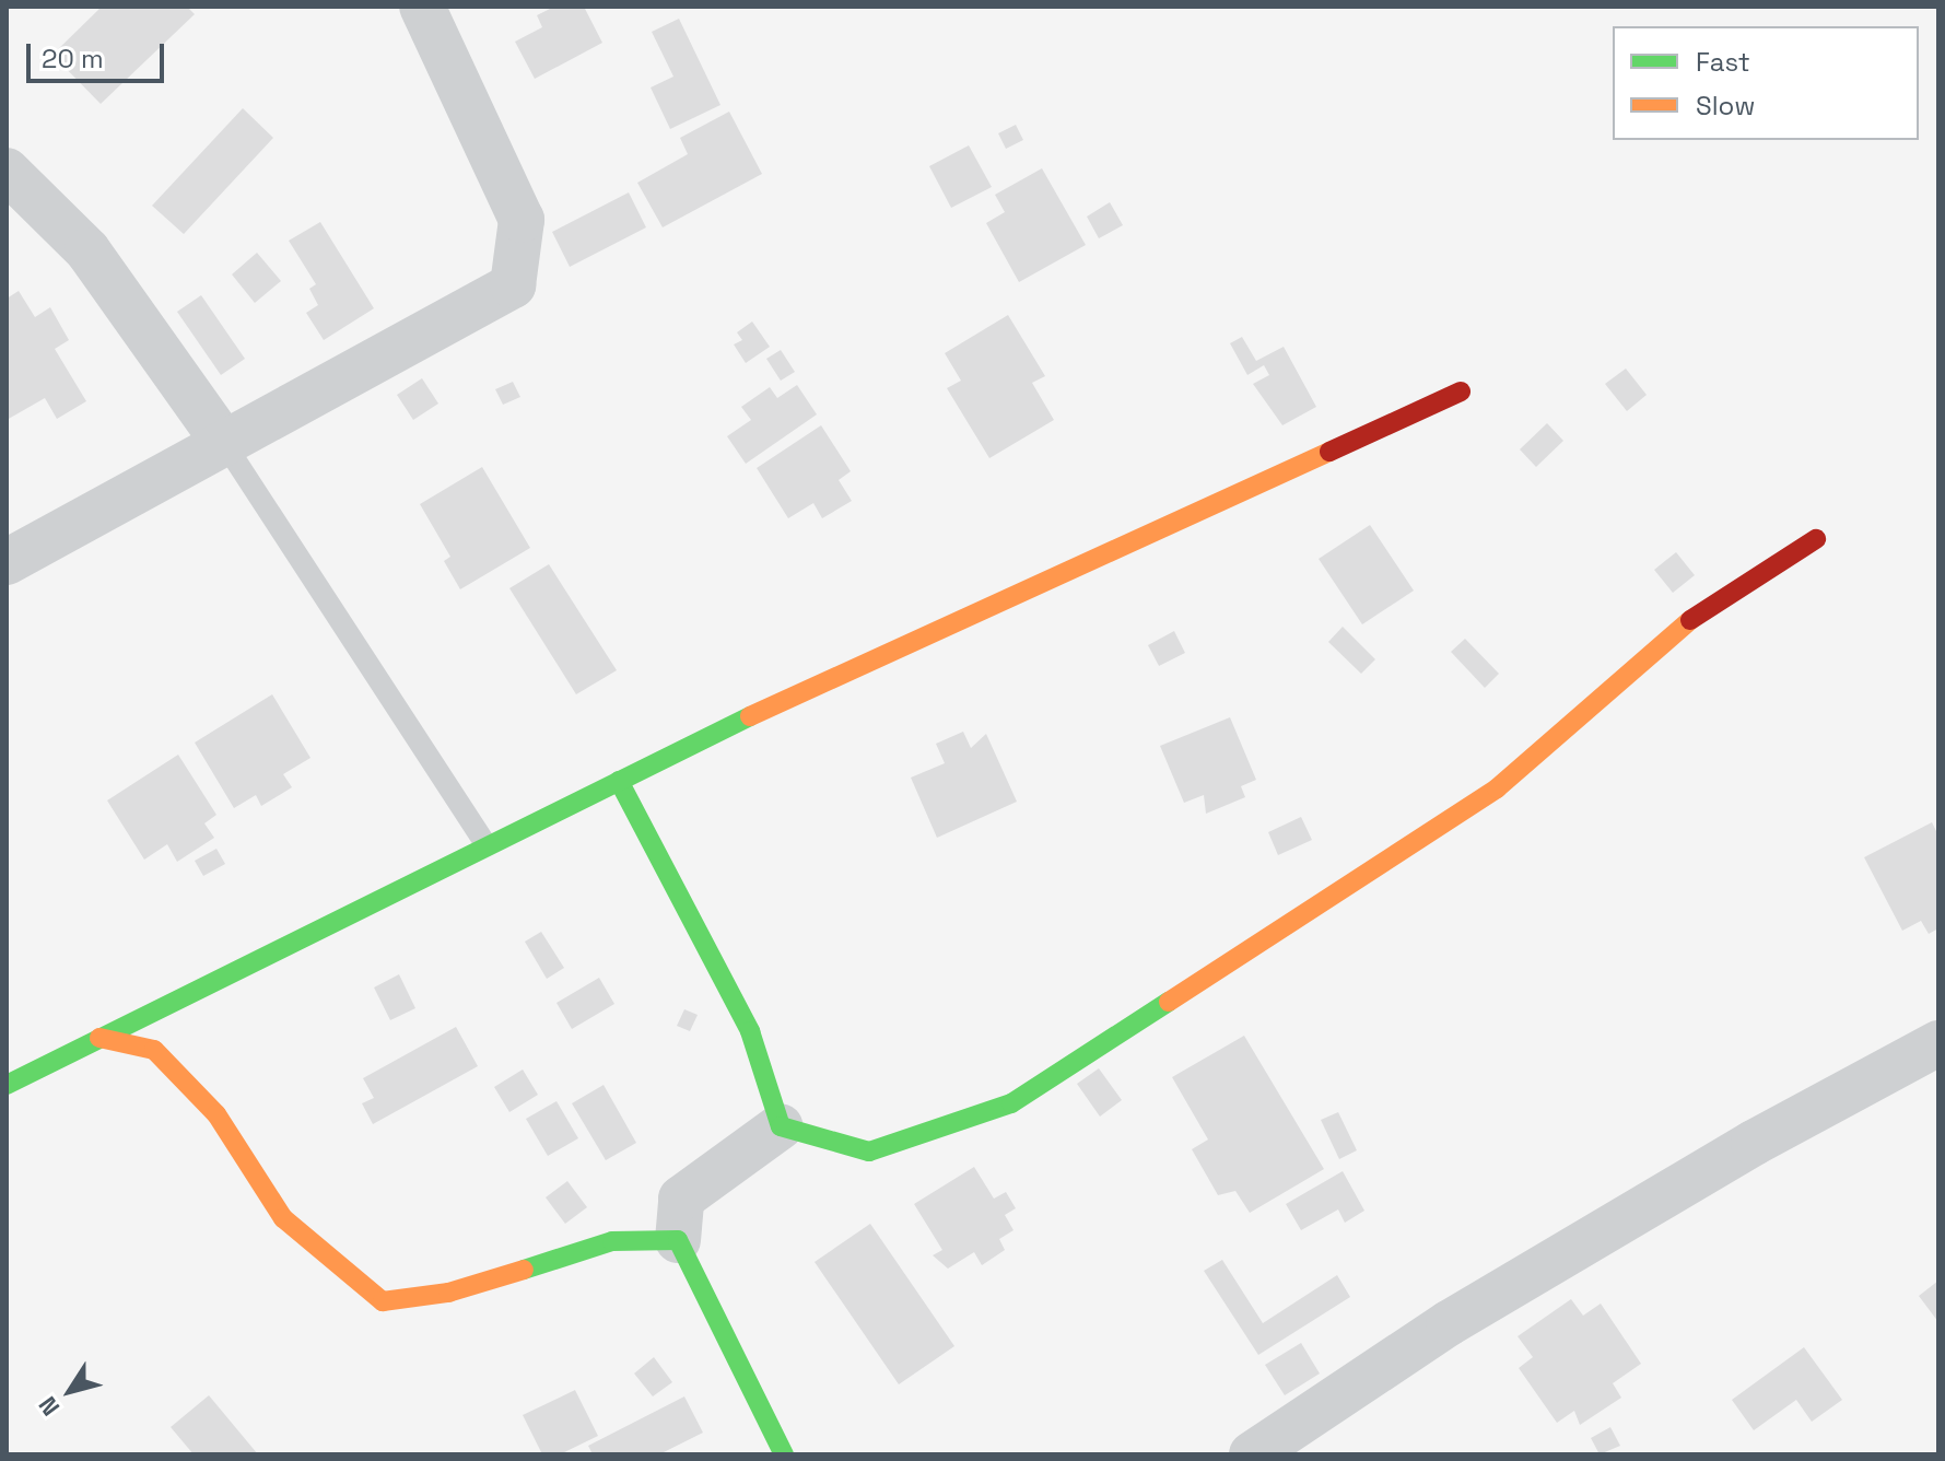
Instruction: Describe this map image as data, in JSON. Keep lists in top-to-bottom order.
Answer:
{
  "legend": ["Fast", "Slow"],
  "scale_bar": "20 m",
  "north": "bottom left"
}
